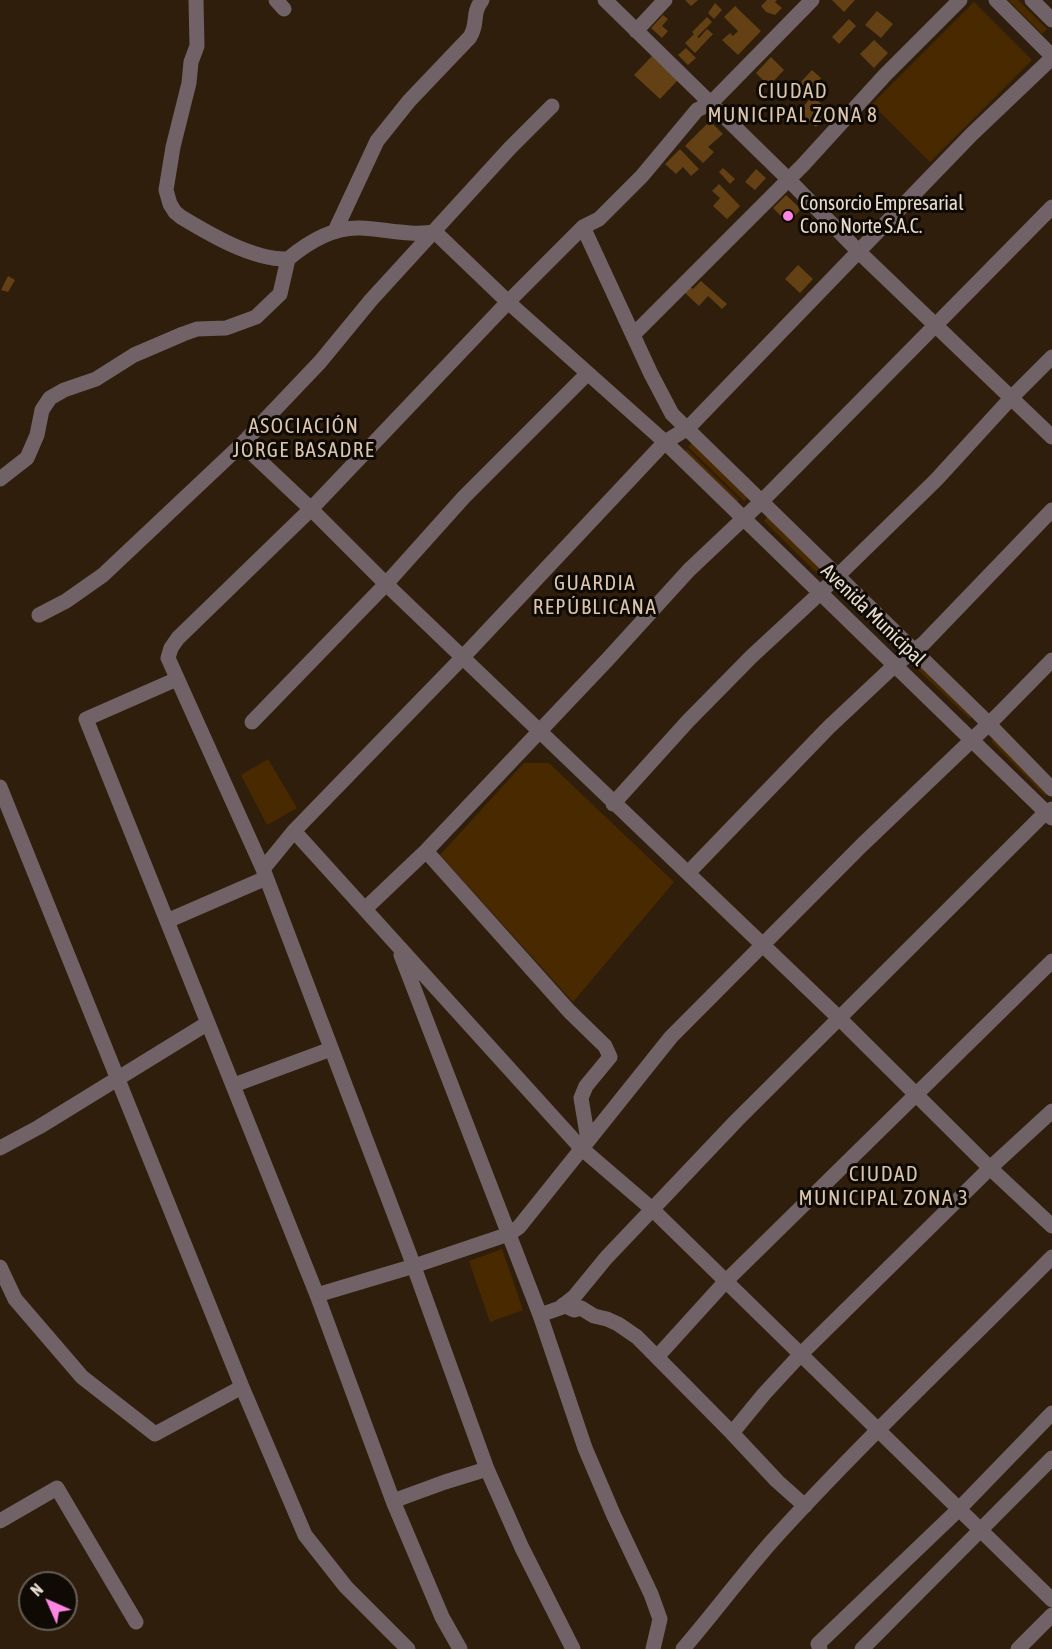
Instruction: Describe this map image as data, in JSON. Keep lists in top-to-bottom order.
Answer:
{
  "streets": {
    "street": ["Avenida Municipal"]
  },
  "districts": [
    "CIUDAD MUNICIPAL ZONA 8",
    "ASOCIACIÓN JORGE BASADRE",
    "GUARDIA REPÚBLICANA",
    "CIUDAD MUNICIPAL ZONA 3"
  ],
  "places": ["Consorcio Empresarial Cono Norte S.A.C."],
  "north": "top left"
}
